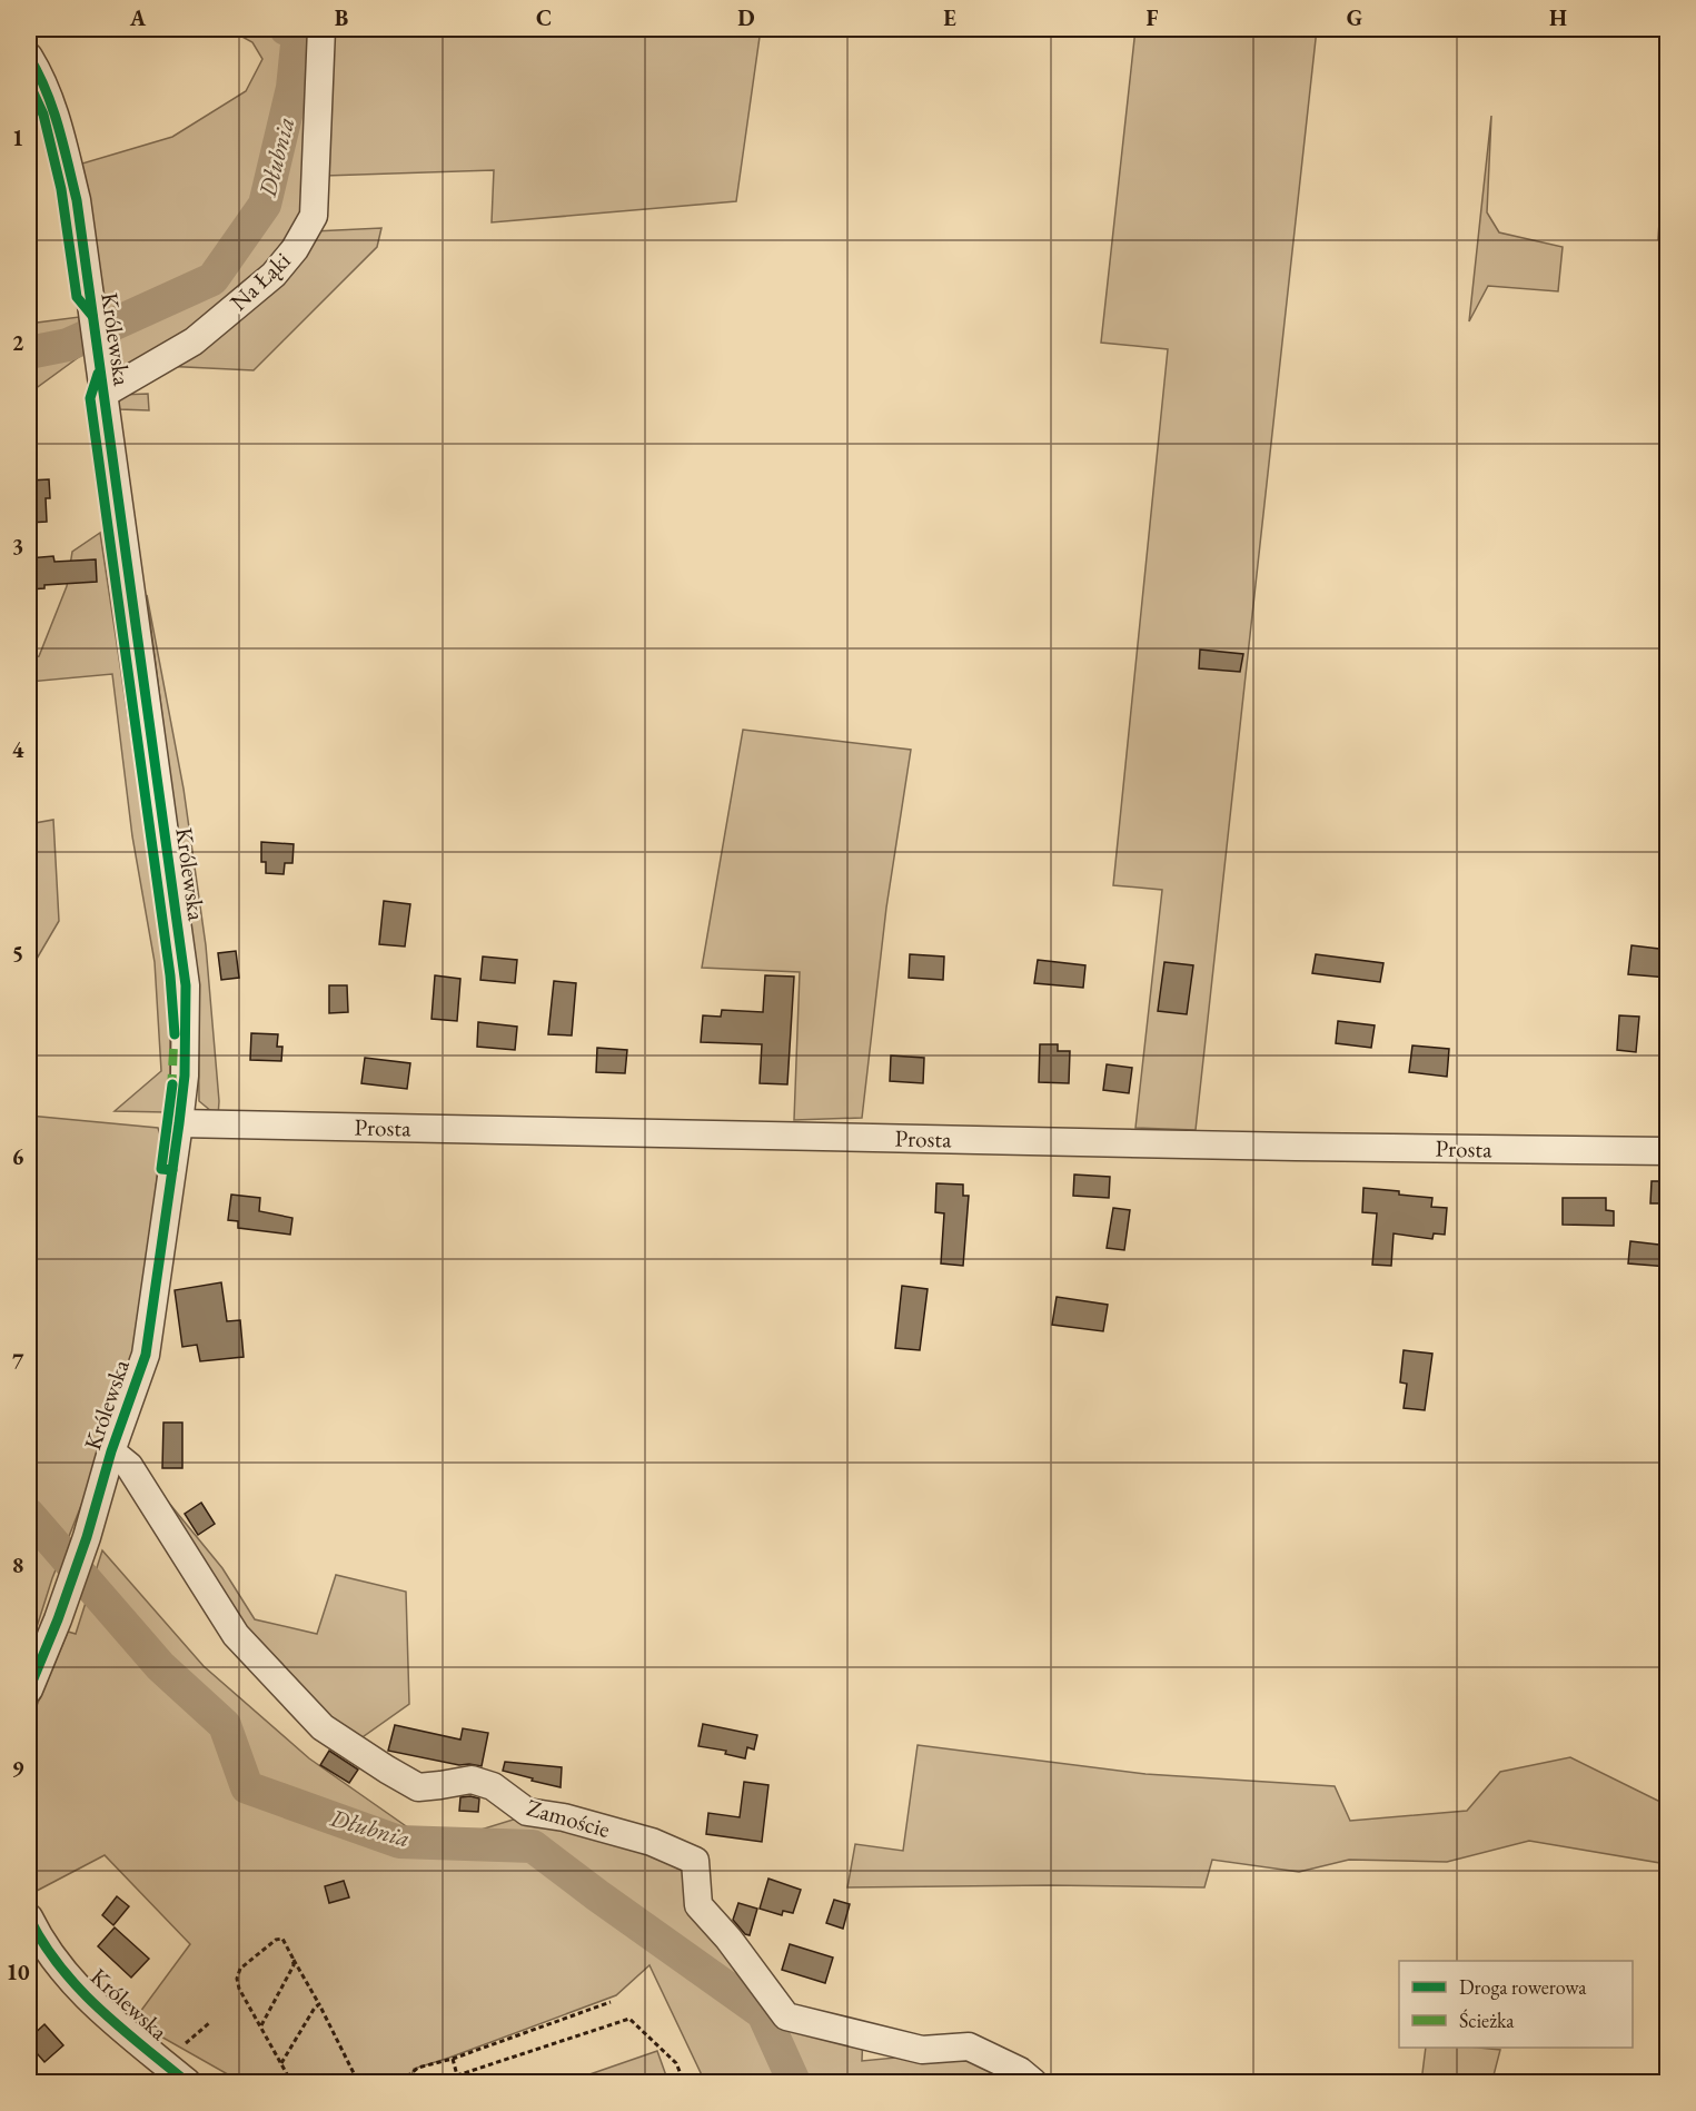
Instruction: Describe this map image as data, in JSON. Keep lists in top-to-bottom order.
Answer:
{
  "streets": {
    "street": [
      "Na Łąki",
      "Królewska",
      "Prosta",
      "Zamoście"
    ]
  },
  "crossings": [
    ["Na Łąki", "Królewska"],
    ["Królewska", "Prosta"],
    ["Królewska", "Zamoście"]
  ],
  "water": ["Dłubnia"],
  "legend": ["Droga rowerowa", "Ścieżka"],
  "grid": {
    "columns": [
      "A",
      "B",
      "C",
      "D",
      "E",
      "F",
      "G",
      "H"
    ],
    "rows": [
      "1",
      "2",
      "3",
      "4",
      "5",
      "6",
      "7",
      "8",
      "9",
      "10"
    ]
  }
}
